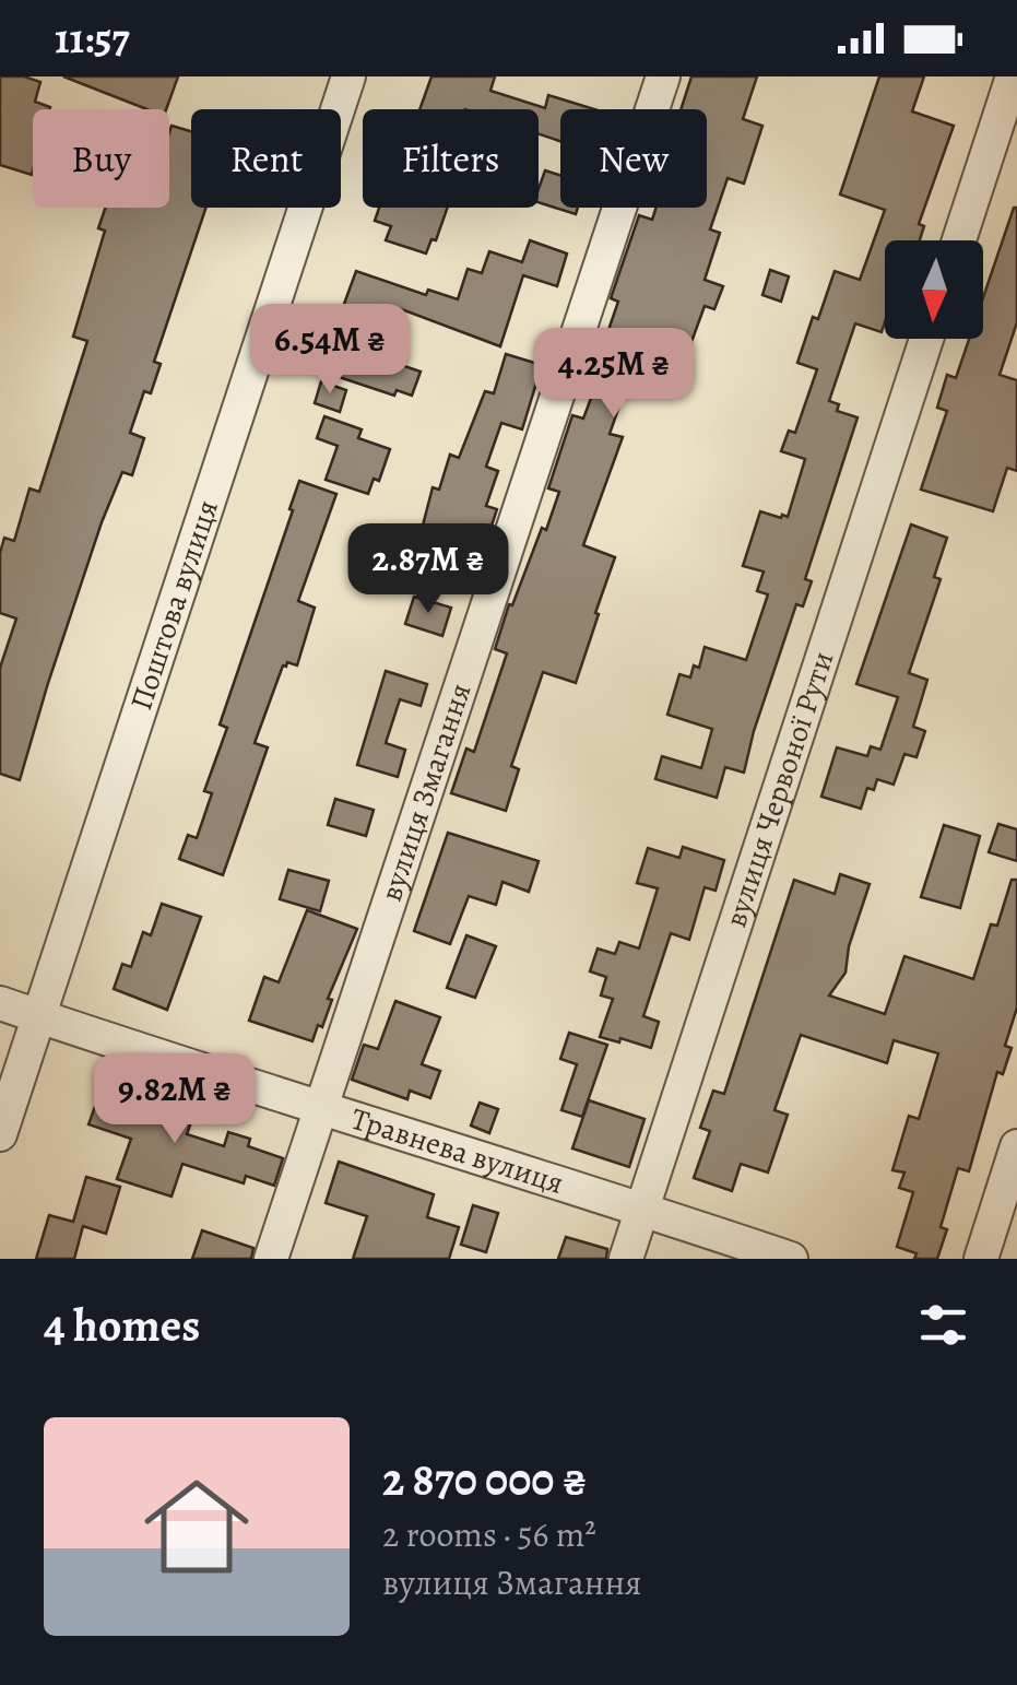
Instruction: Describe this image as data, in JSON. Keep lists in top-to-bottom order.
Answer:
{
  "streets": {
    "street": [
      "Поштова вулиця",
      "вулиця Червоної Рути",
      "вулиця Змагання",
      "Травнева вулиця"
    ]
  },
  "crossings": [
    ["Поштова вулиця", "Травнева вулиця"],
    ["вулиця Червоної Рути", "Травнева вулиця"],
    ["вулиця Змагання", "Травнева вулиця"]
  ],
  "north": "bottom",
  "page": {
    "status": "11:57",
    "chip": [
      "Buy",
      "Rent",
      "Filters",
      "New"
    ],
    "price": [
      "6.54M ₴",
      "4.25M ₴",
      "2.87M ₴",
      "9.82M ₴"
    ],
    "heading": "4 homes",
    "list": [
      {
        "name": "2 870 000 ₴",
        "note": "2 rooms · 56 m² · вулиця Змагання"
      }
    ]
  }
}
